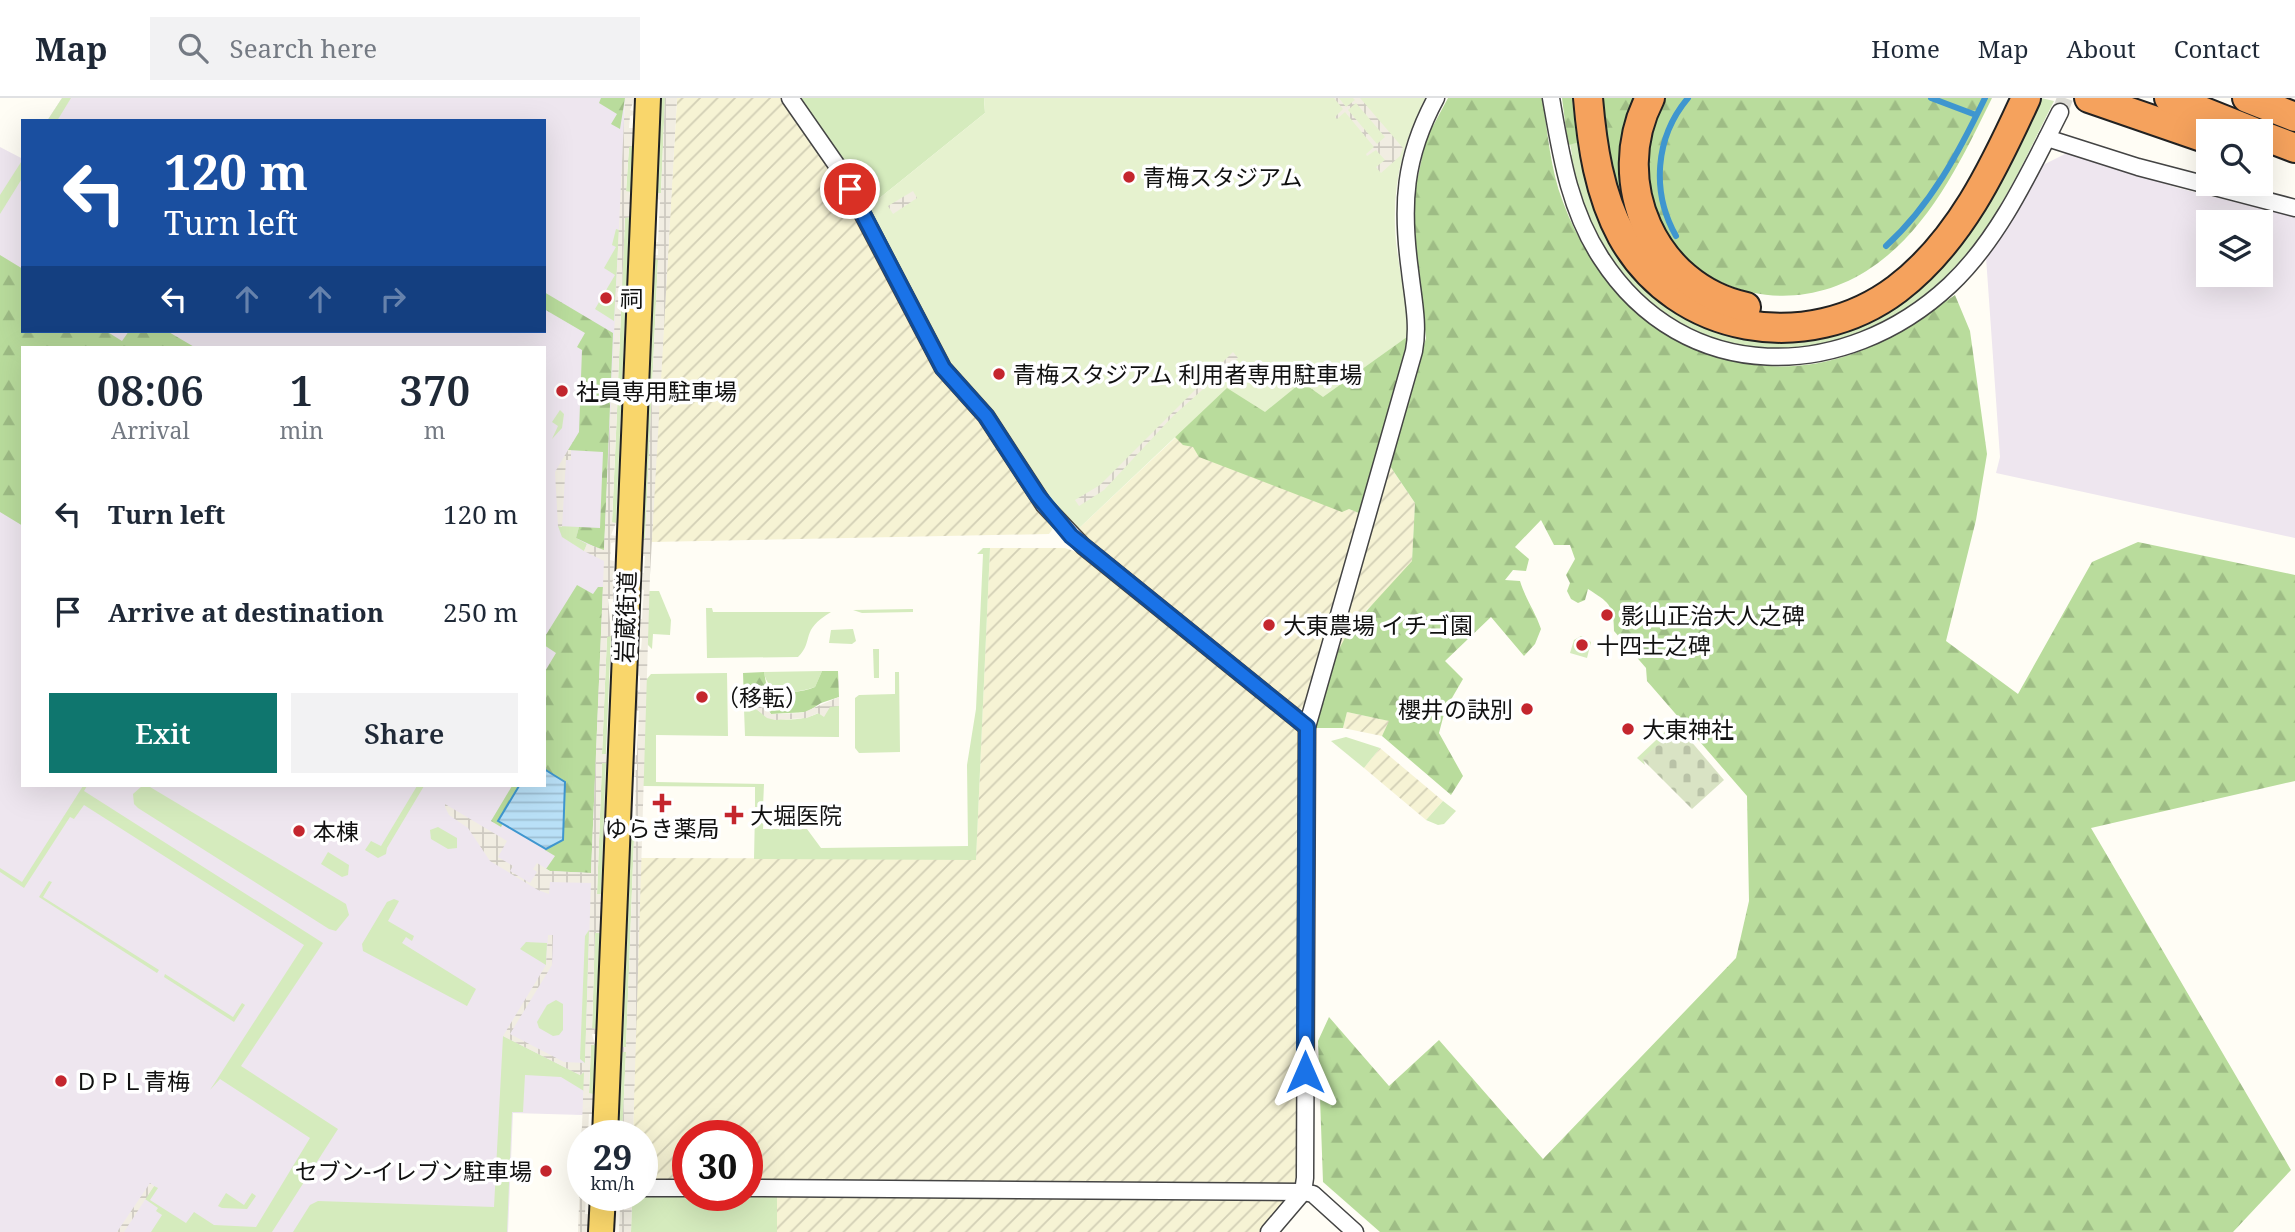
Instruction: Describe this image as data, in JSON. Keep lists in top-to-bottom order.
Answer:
{
  "streets": {
    "main road": ["岩蔵街道"]
  },
  "places": {
    "other": [
      "青梅スタジアム",
      "祠",
      "青梅スタジアム 利用者専用駐車場",
      "社員専用駐車場",
      "影山正治大人之碑",
      "大東農場 イチゴ園",
      "十四士之碑",
      "（移転）",
      "櫻井の訣別",
      "大東神社",
      "本棟",
      "ＤＰＬ青梅",
      "セブン-イレブン駐車場"
    ],
    "health": ["ゆらき薬局", "大堀医院"]
  },
  "page": {
    "header": "Map",
    "search": "Search here",
    "nav": [
      "Home",
      "Map",
      "About",
      "Contact"
    ],
    "turn": ["120 m", "Turn left"],
    "eta": [
      "08:06",
      "Arrival",
      "1",
      "min",
      "370",
      "m"
    ],
    "list": [
      {
        "name": "Turn left",
        "value": "120 m"
      },
      {
        "name": "Arrive at destination",
        "value": "250 m"
      }
    ],
    "buttons": ["Exit", "Share"],
    "speed": "29 km/h",
    "limit": "30"
  }
}
